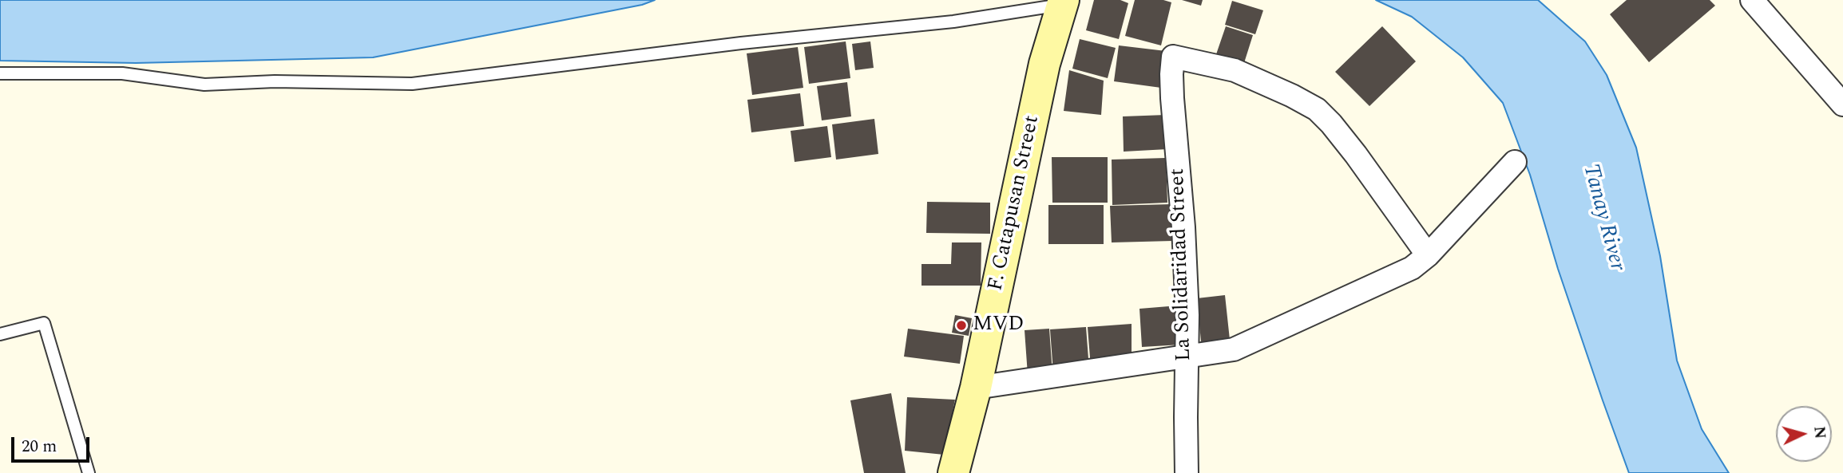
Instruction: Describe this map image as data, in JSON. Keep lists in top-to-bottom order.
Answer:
{
  "streets": {
    "main road": ["F. Catapusan Street"],
    "street": ["La Solidaridad Street"]
  },
  "water": ["Tanay River"],
  "places": ["MVD"],
  "scale_bar": "20 m",
  "north": "right"
}
